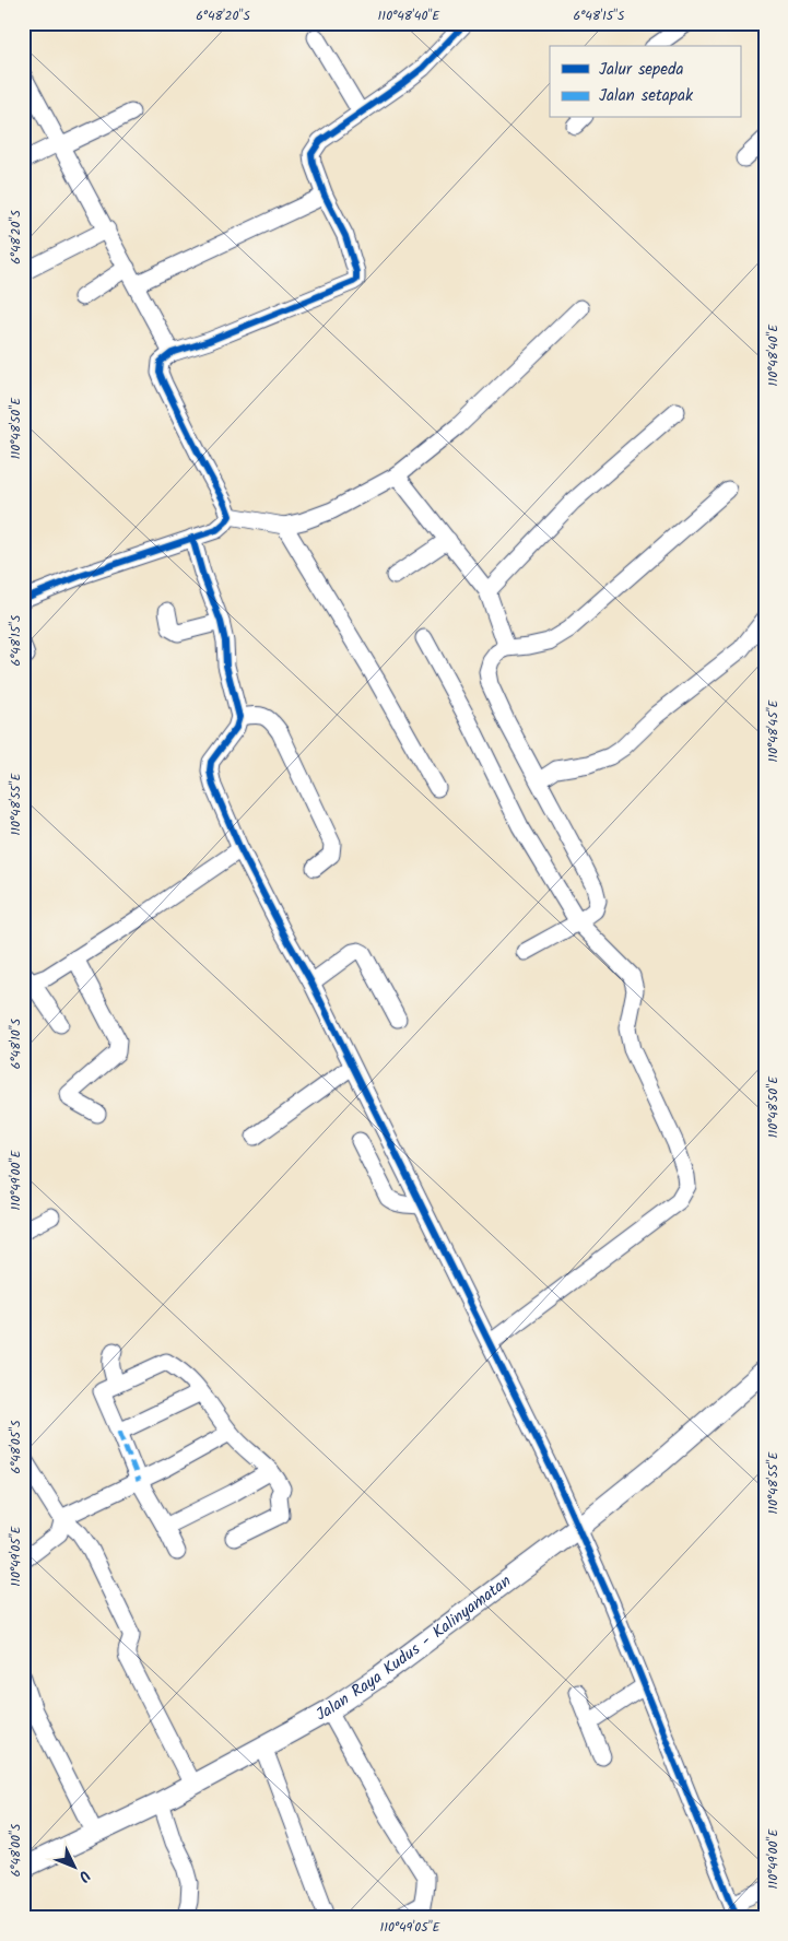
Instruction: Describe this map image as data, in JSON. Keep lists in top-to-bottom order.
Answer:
{
  "streets": {
    "main road": ["Jalan Raya Kudus - Kalinyamatan"]
  },
  "legend": ["Jalur sepeda", "Jalan setapak"],
  "north": "bottom right",
  "coordinates": [
    "6°48'20\"S",
    "110°48'40\"E",
    "6°48'15\"S",
    "110°48'50\"E",
    "110°48'45\"E",
    "110°48'55\"E",
    "6°48'10\"S",
    "110°49'00\"E",
    "6°48'05\"S",
    "110°49'05\"E",
    "6°48'00\"S"
  ]
}
